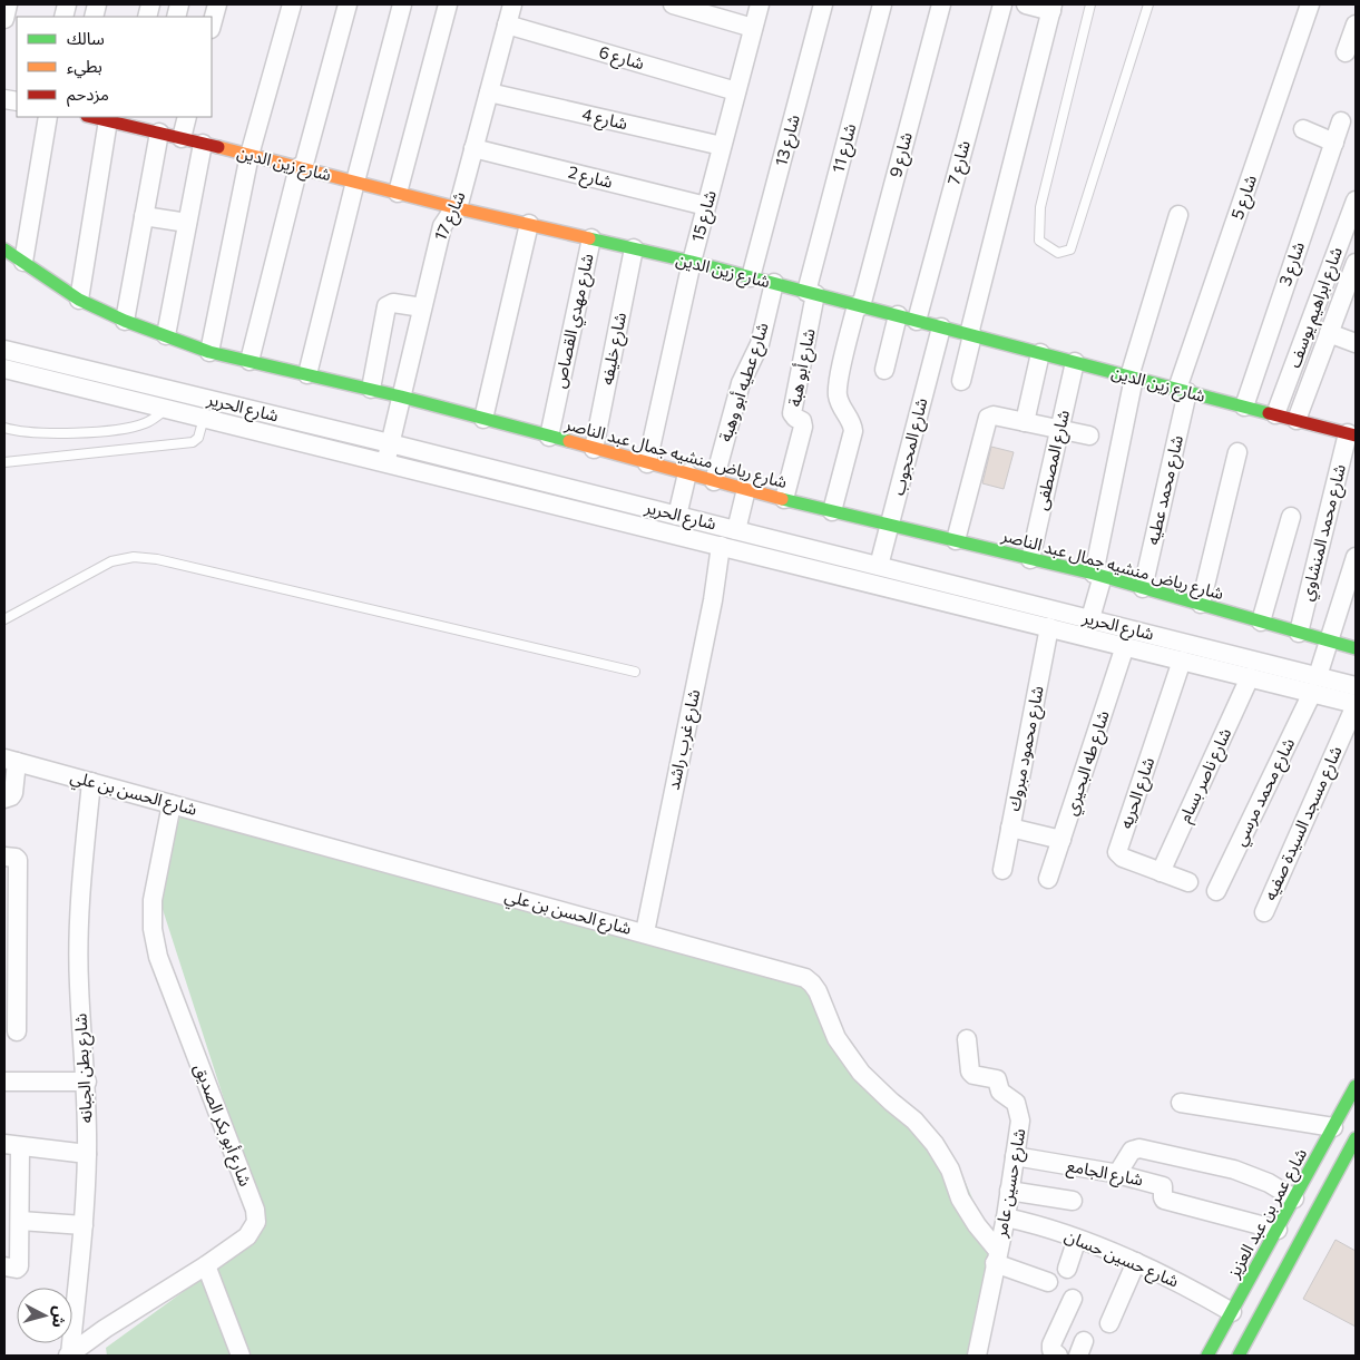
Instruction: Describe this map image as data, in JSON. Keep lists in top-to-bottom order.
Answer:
{
  "streets": {
    "street": [
      "شارع 6",
      "شارع 4",
      "شارع 13",
      "شارع 11",
      "شارع 9",
      "شارع 7",
      "شارع زين الدين",
      "شارع 2",
      "شارع 5",
      "شارع 17",
      "شارع 15",
      "شارع 3",
      "شارع ابراهيم يوسف",
      "شارع مهدي القصاص",
      "شارع خليفه",
      "شارع أبو هبة",
      "شارع عطيه أبو وهبة",
      "شارع الحرير",
      "شارع المحجوب",
      "شارع رياض منشيه جمال عبد الناصر",
      "شارع المصطفى",
      "شارع محمد عطيه",
      "شارع محمد المنشاوي",
      "شارع غرب راشد",
      "شارع محمود مبروك",
      "شارع طه البحيري",
      "شارع ناصر بسام",
      "شارع محمد مرسي",
      "شارع الحسن بن علي",
      "شارع الحريه",
      "شارع مسجد السيدة صفيه",
      "شارع بطن الجبانه",
      "شارع أبو بكر الصديق",
      "شارع الجامع",
      "شارع حسين عامر",
      "شارع عمر بن عبد العزيز",
      "شارع حسين حسان"
    ]
  },
  "crossings": [
    ["شارع 6", "شارع 17"],
    ["شارع 6", "شارع 15"],
    ["شارع 4", "شارع 17"],
    ["شارع 4", "شارع 15"],
    ["شارع 13", "شارع زين الدين"],
    ["شارع 11", "شارع زين الدين"],
    ["شارع 11", "شارع أبو هبة"],
    ["شارع 9", "شارع زين الدين"],
    ["شارع 9", "شارع رياض منشيه جمال عبد الناصر"],
    ["شارع 7", "شارع زين الدين"],
    ["شارع زين الدين", "شارع 5"],
    ["شارع زين الدين", "شارع 17"],
    ["شارع زين الدين", "شارع 15"],
    ["شارع زين الدين", "شارع 3"],
    ["شارع زين الدين", "شارع ابراهيم يوسف"],
    ["شارع زين الدين", "شارع مهدي القصاص"],
    ["شارع زين الدين", "شارع خليفه"],
    ["شارع زين الدين", "شارع أبو هبة"],
    ["شارع زين الدين", "شارع عطيه أبو وهبة"],
    ["شارع زين الدين", "شارع المحجوب"],
    ["شارع زين الدين", "شارع المصطفى"],
    ["شارع زين الدين", "شارع محمد عطيه"],
    ["شارع زين الدين", "شارع محمد المنشاوي"],
    ["شارع 2", "شارع 17"],
    ["شارع 2", "شارع 15"],
    ["شارع 5", "شارع محمد عطيه"],
    ["شارع 17", "شارع الحرير"],
    ["شارع 17", "شارع رياض منشيه جمال عبد الناصر"],
    ["شارع 15", "شارع رياض منشيه جمال عبد الناصر"],
    ["شارع مهدي القصاص", "شارع رياض منشيه جمال عبد الناصر"],
    ["شارع خليفه", "شارع رياض منشيه جمال عبد الناصر"],
    ["شارع أبو هبة", "شارع رياض منشيه جمال عبد الناصر"],
    ["شارع عطيه أبو وهبة", "شارع رياض منشيه جمال عبد الناصر"],
    ["شارع الحرير", "شارع المحجوب"],
    ["شارع الحرير", "شارع غرب راشد"],
    ["شارع الحرير", "شارع محمود مبروك"],
    ["شارع الحرير", "شارع طه البحيري"],
    ["شارع الحرير", "شارع ناصر بسام"],
    ["شارع الحرير", "شارع محمد مرسي"],
    ["شارع الحرير", "شارع الحريه"],
    ["شارع الحرير", "شارع مسجد السيدة صفيه"],
    ["شارع المحجوب", "شارع رياض منشيه جمال عبد الناصر"],
    ["شارع رياض منشيه جمال عبد الناصر", "شارع المصطفى"],
    ["شارع رياض منشيه جمال عبد الناصر", "شارع محمد عطيه"],
    ["شارع رياض منشيه جمال عبد الناصر", "شارع محمد المنشاوي"],
    ["شارع رياض منشيه جمال عبد الناصر", "شارع محمد مرسي"],
    ["شارع غرب راشد", "شارع الحسن بن علي"],
    ["شارع ناصر بسام", "شارع الحريه"],
    ["شارع الحسن بن علي", "شارع بطن الجبانه"],
    ["شارع الحسن بن علي", "شارع أبو بكر الصديق"],
    ["شارع الحسن بن علي", "شارع حسين عامر"],
    ["شارع بطن الجبانه", "شارع أبو بكر الصديق"],
    ["شارع الجامع", "شارع حسين عامر"],
    ["شارع الجامع", "شارع عمر بن عبد العزيز"],
    ["شارع حسين عامر", "شارع حسين حسان"],
    ["شارع عمر بن عبد العزيز", "شارع حسين حسان"]
  ],
  "legend": ["سالك", "بطيء", "مزدحم"],
  "north": "right"
}
